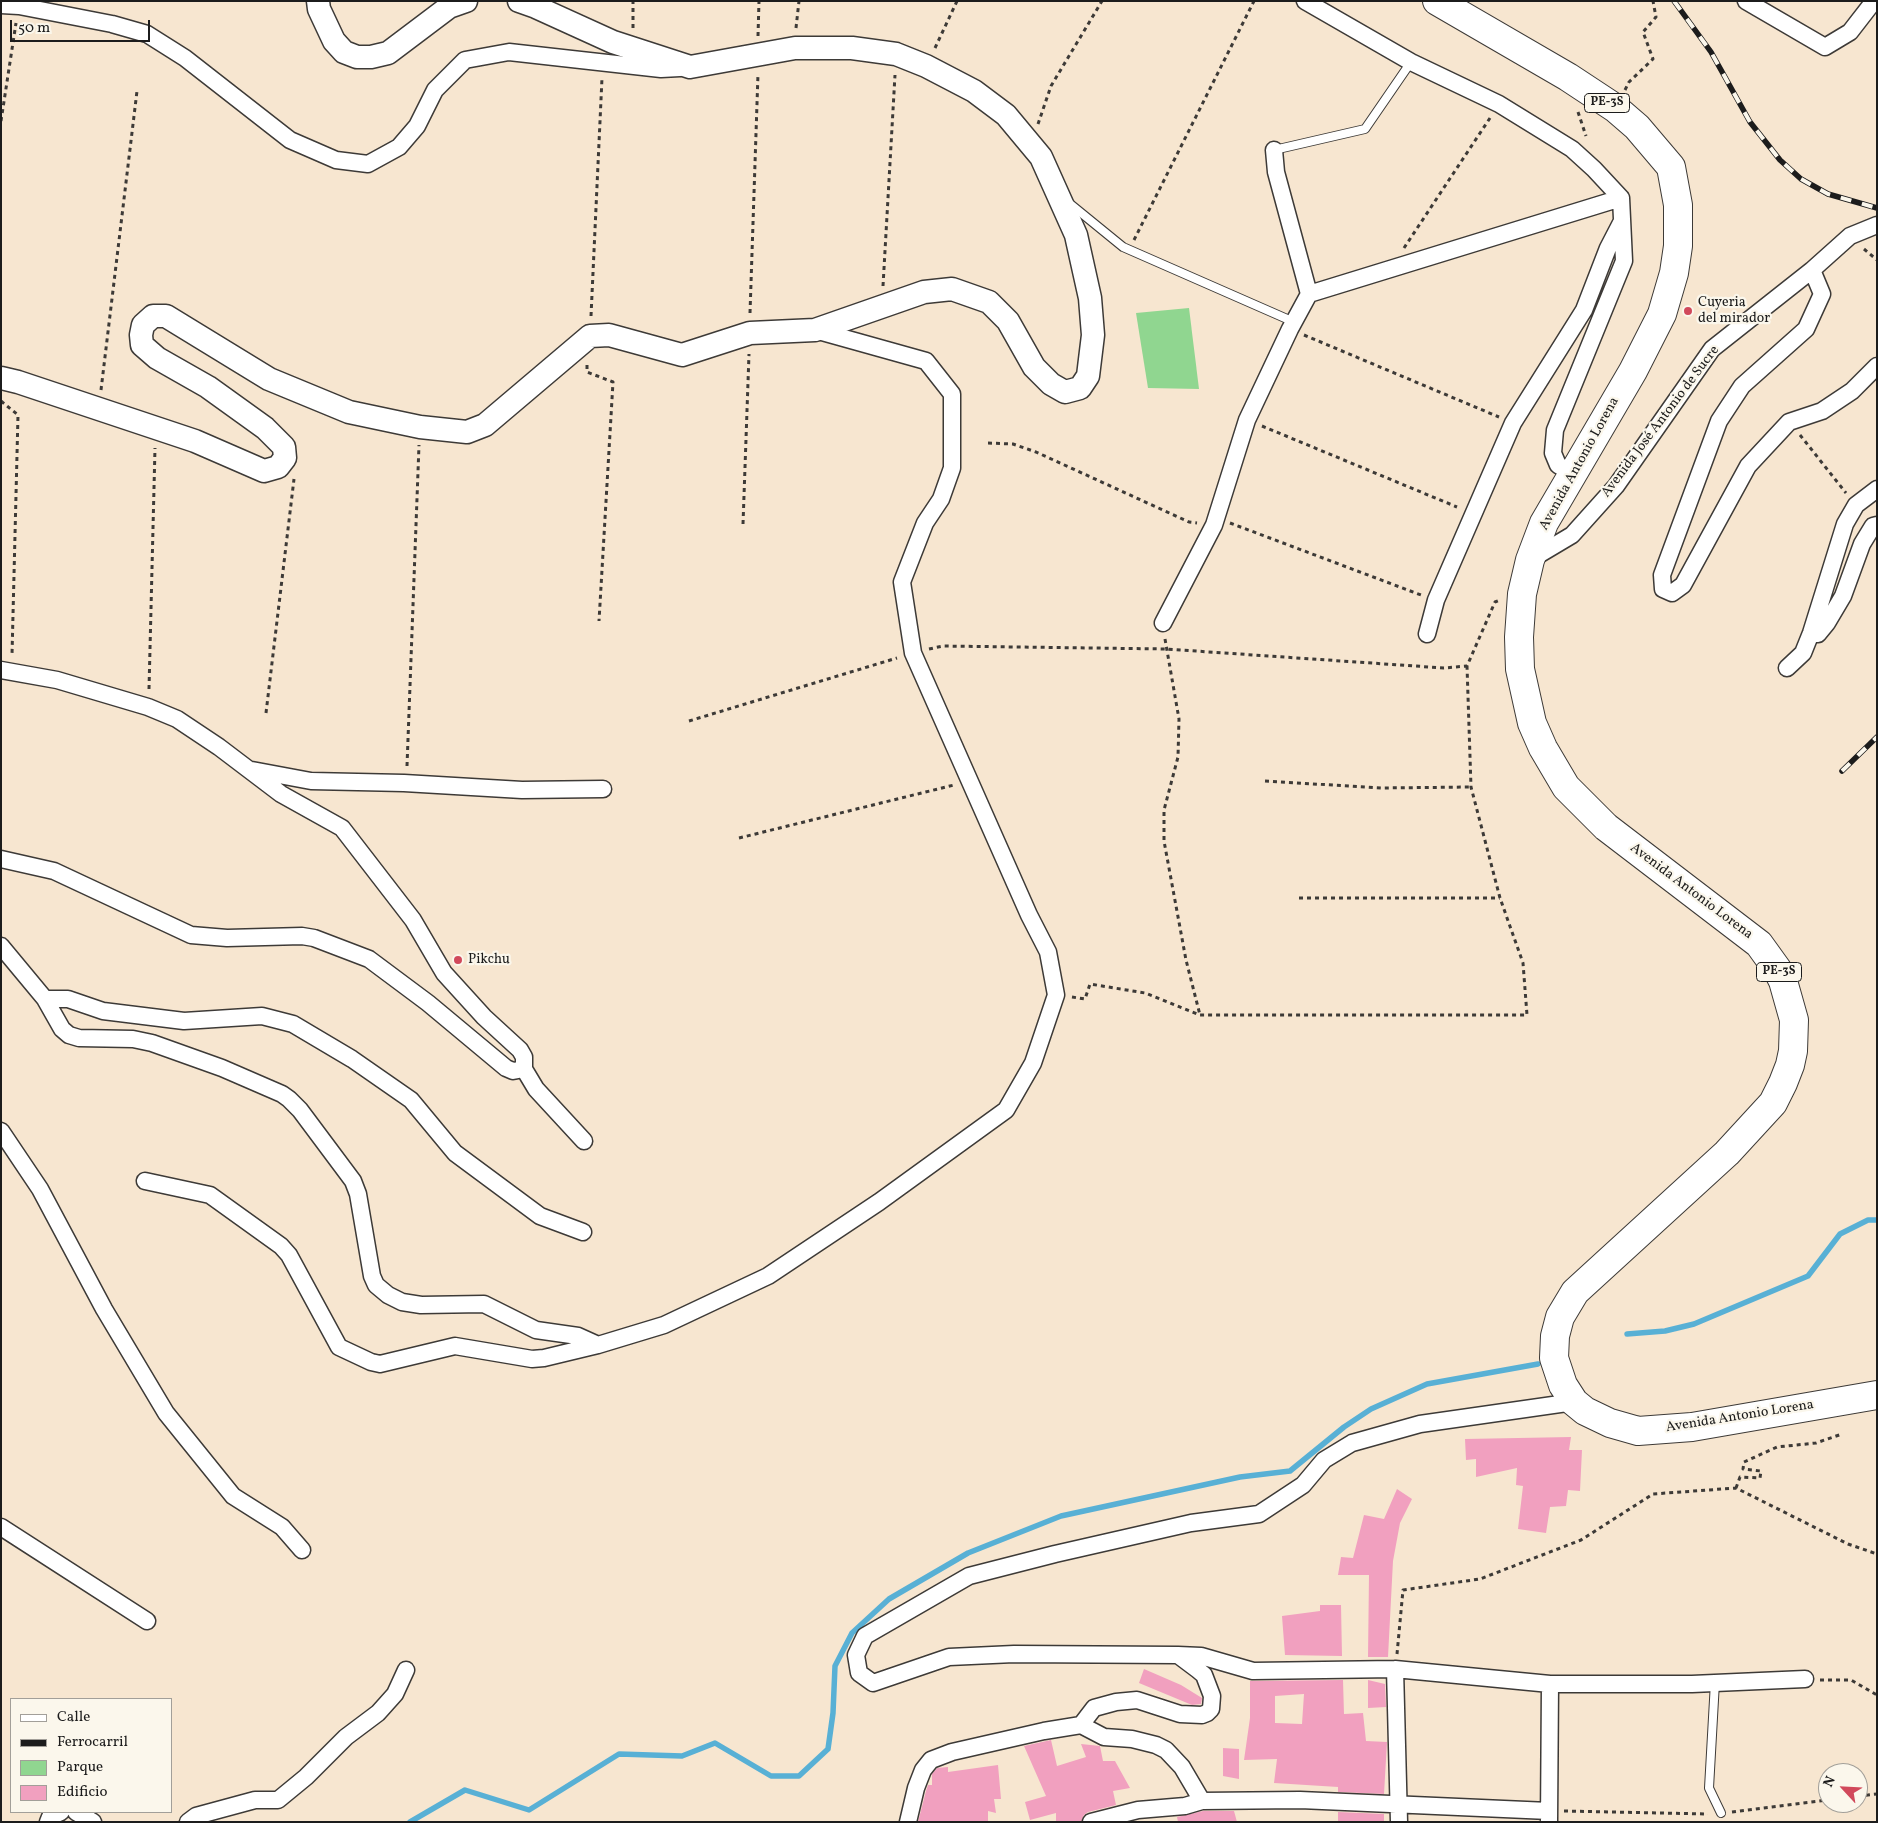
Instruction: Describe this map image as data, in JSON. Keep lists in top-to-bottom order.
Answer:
{
  "streets": {
    "highway": ["PE-3S", "Avenida Antonio Lorena"],
    "street": ["Avenida José Antonio de Sucre"]
  },
  "crossings": [
    ["PE-3S", "Avenida Antonio Lorena"],
    ["Avenida José Antonio de Sucre", "Avenida Antonio Lorena"]
  ],
  "places": ["Cuyeria del mirador", "Pikchu"],
  "legend": [
    "Calle",
    "Ferrocarril",
    "Parque",
    "Edificio"
  ],
  "scale_bar": "50 m",
  "north": "top left"
}
